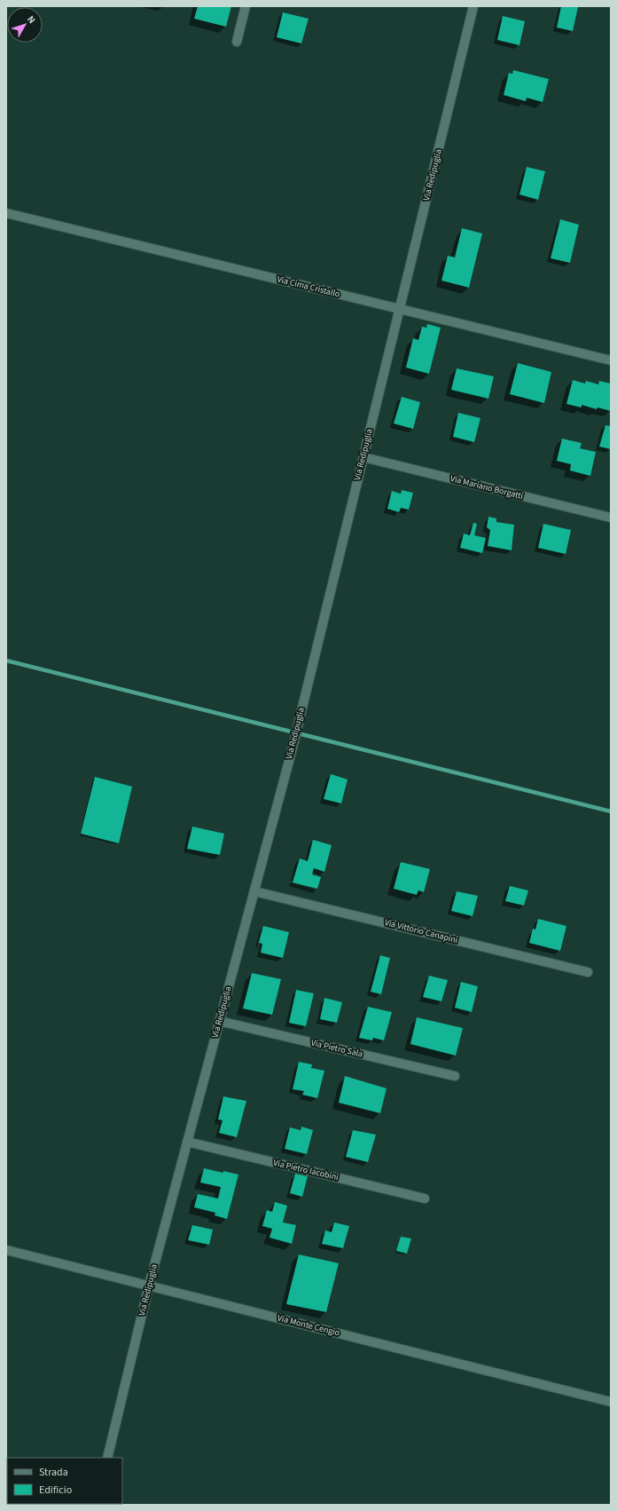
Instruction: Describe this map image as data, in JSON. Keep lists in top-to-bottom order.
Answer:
{
  "streets": {
    "street": [
      "Via Redipuglia",
      "Via Cima Cristallo",
      "Via Mariano Borgatti",
      "Via Vittorio Canapini",
      "Via Pietro Sala",
      "Via Pietro Iacobini",
      "Via Monte Cengio"
    ]
  },
  "crossings": [
    ["Via Redipuglia", "Via Cima Cristallo"],
    ["Via Redipuglia", "Via Mariano Borgatti"],
    ["Via Redipuglia", "Via Vittorio Canapini"],
    ["Via Redipuglia", "Via Pietro Sala"],
    ["Via Redipuglia", "Via Pietro Iacobini"],
    ["Via Redipuglia", "Via Monte Cengio"]
  ],
  "legend": ["Strada", "Edificio"],
  "north": "top right"
}
